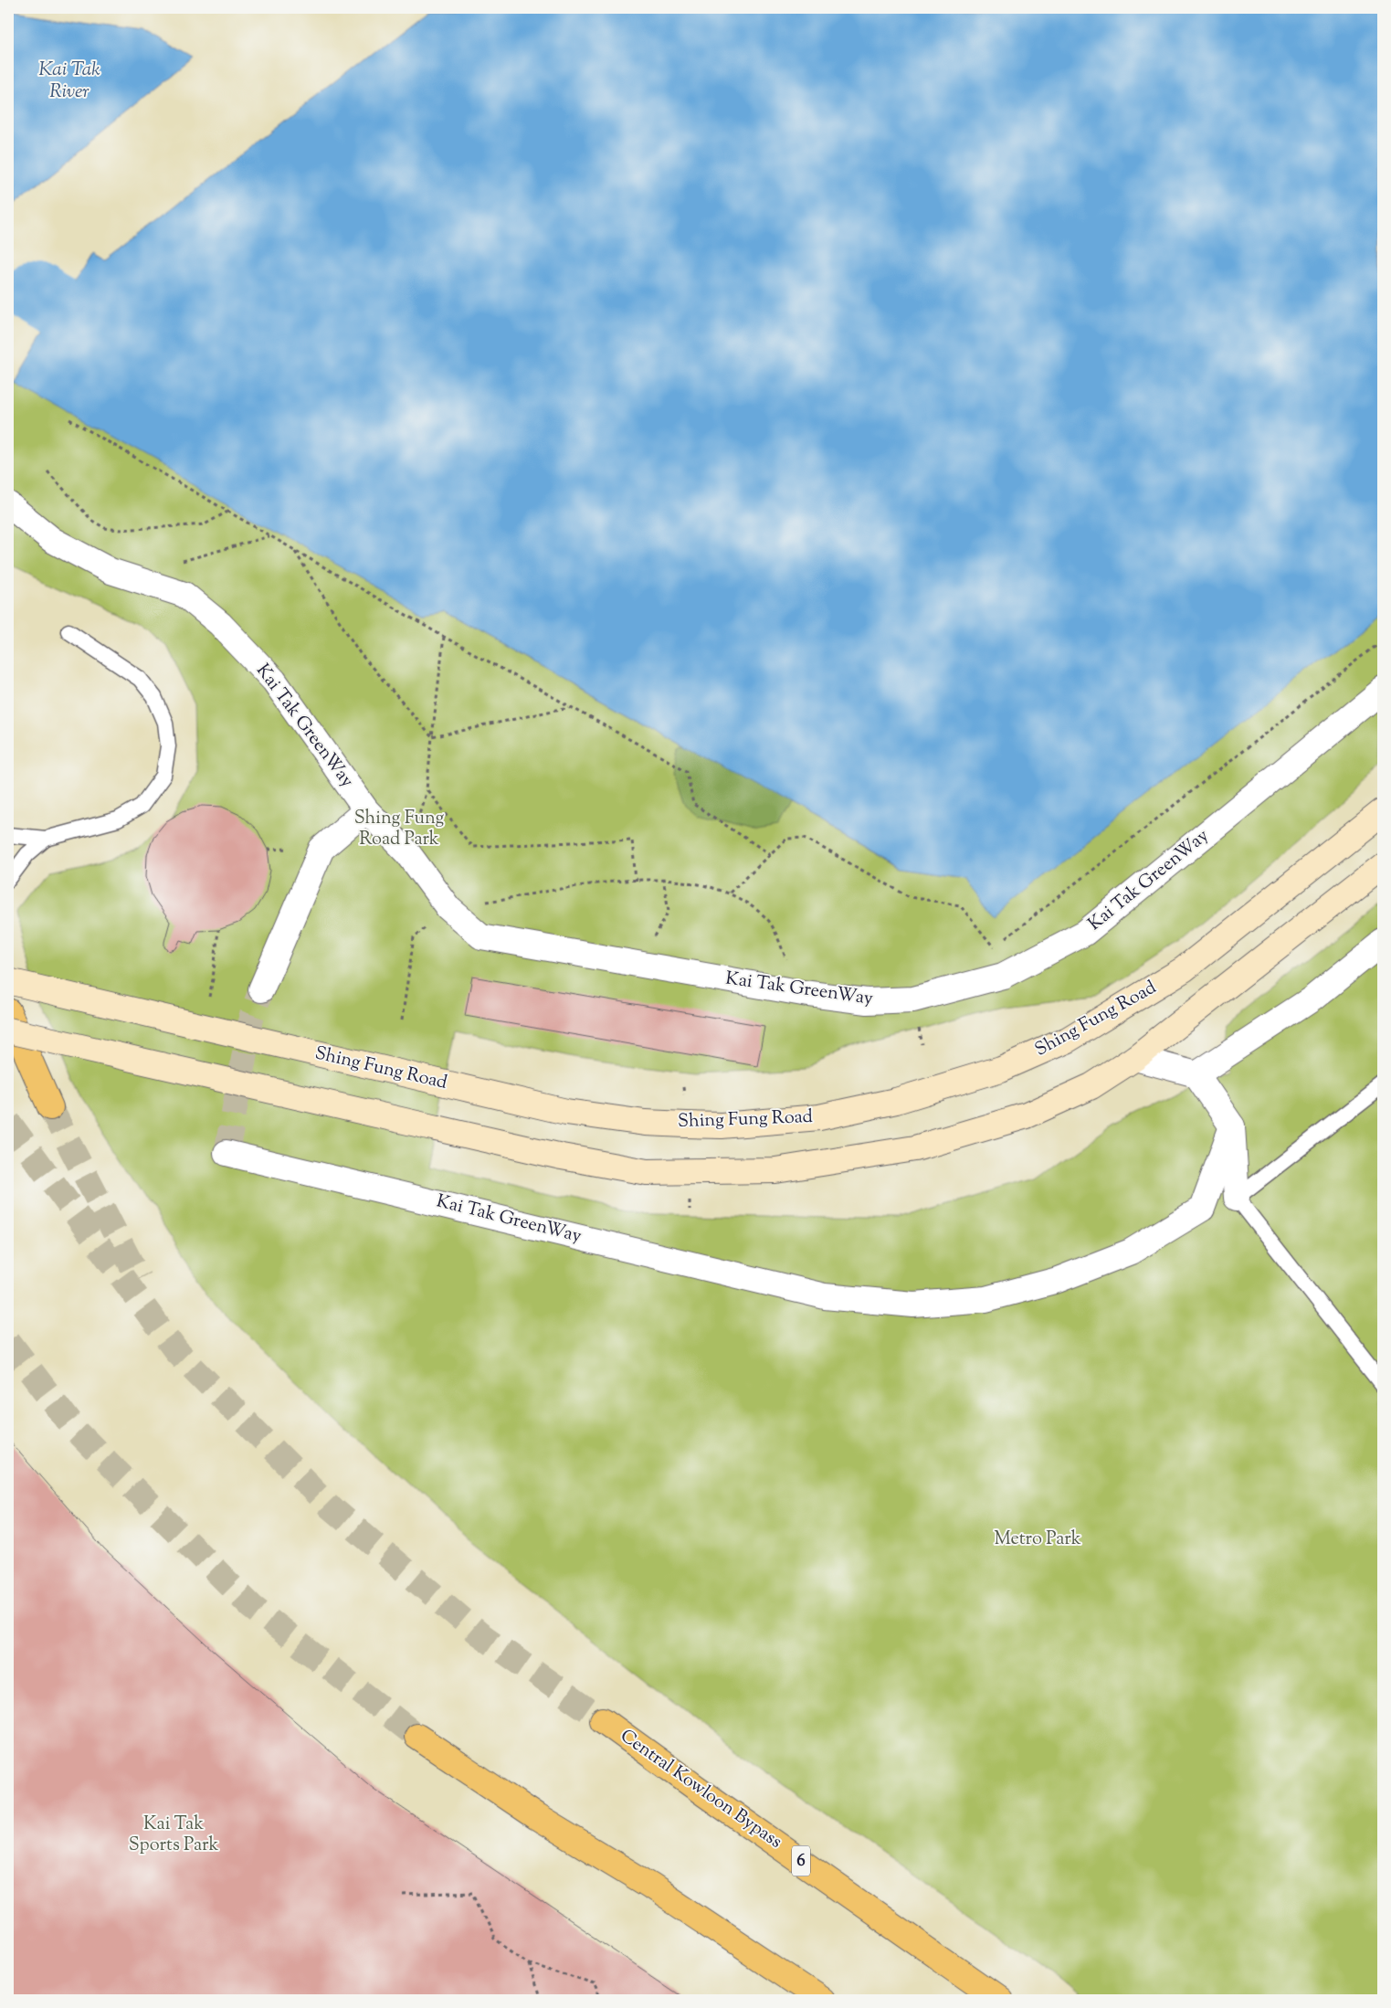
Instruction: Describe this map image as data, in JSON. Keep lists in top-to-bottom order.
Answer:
{
  "streets": {
    "highway": ["Central Kowloon Bypass", "6"],
    "main road": ["Shing Fung Road"],
    "street": ["Kai Tak GreenWay"]
  },
  "water": ["Kai Tak River"],
  "parks": ["Shing Fung Road Park", "Metro Park", "Kai Tak Sports Park"]
}
